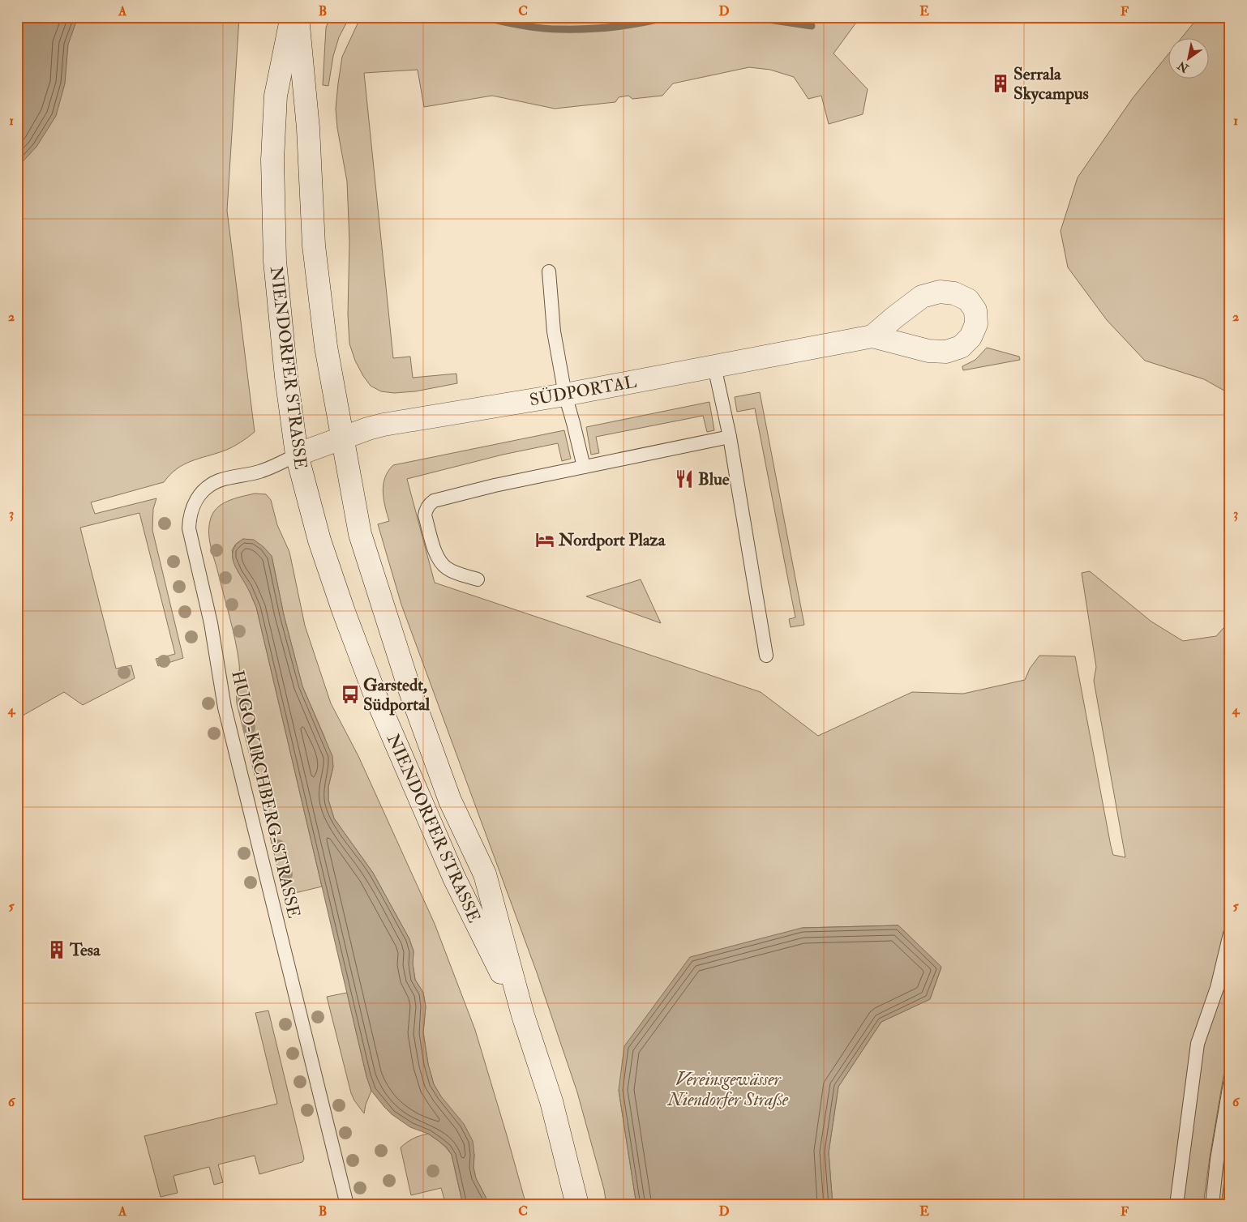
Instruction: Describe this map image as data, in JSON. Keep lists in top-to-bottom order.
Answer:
{
  "streets": {
    "main road": ["NIENDORFER STRASSE", "SÜDPORTAL"],
    "lane": ["HUGO-KIRCHBERG-STRASSE"]
  },
  "crossings": [
    ["NIENDORFER STRASSE", "SÜDPORTAL"],
    ["NIENDORFER STRASSE", "HUGO-KIRCHBERG-STRASSE"],
    ["SÜDPORTAL", "HUGO-KIRCHBERG-STRASSE"]
  ],
  "water": ["Vereinsgewässer Niendorfer Straße"],
  "places": {
    "building": ["Serrala Skycampus", "Tesa"],
    "restaurant": ["Blue"],
    "hotel": ["Nordport Plaza"],
    "bus stop": ["Garstedt, Südportal"]
  },
  "north": "bottom left",
  "grid": {
    "columns": [
      "A",
      "B",
      "C",
      "D",
      "E",
      "F"
    ],
    "rows": [
      "1",
      "2",
      "3",
      "4",
      "5",
      "6"
    ]
  }
}
